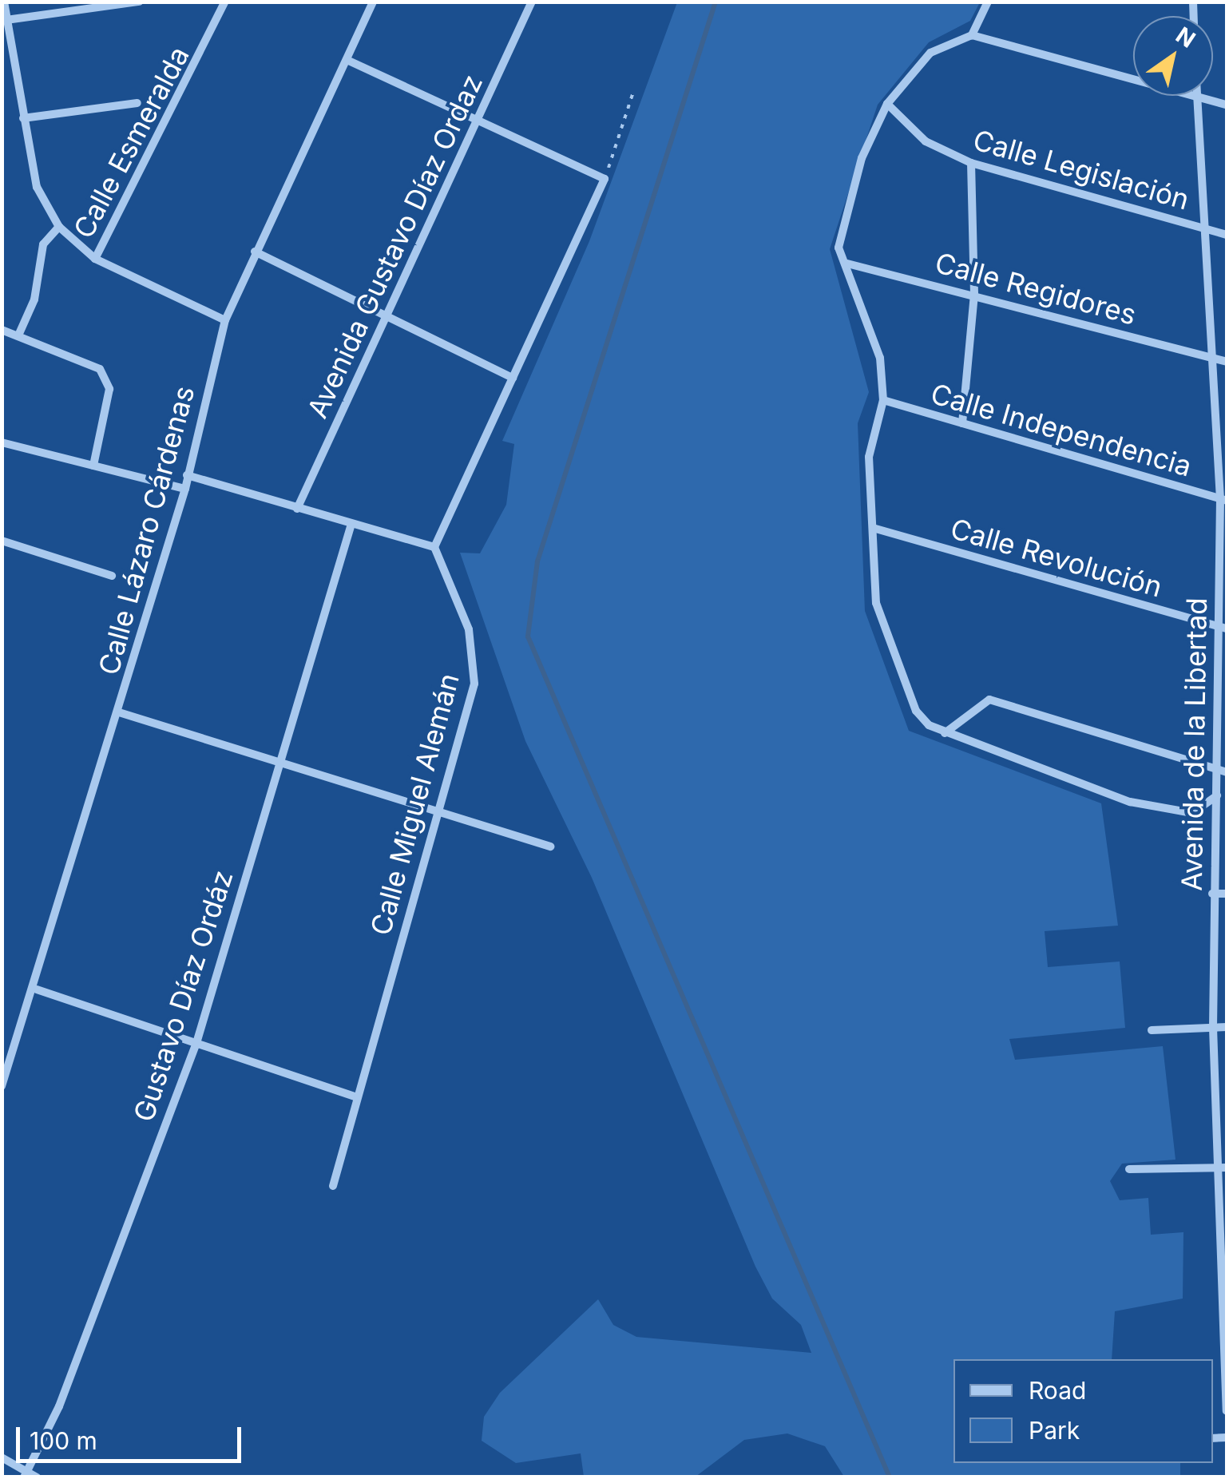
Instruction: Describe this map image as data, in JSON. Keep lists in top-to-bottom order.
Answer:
{
  "streets": {
    "street": [
      "Calle Esmeralda",
      "Calle Legislación",
      "Avenida Gustavo Díaz Ordaz",
      "Calle Regidores",
      "Calle Independencia",
      "Calle Lázaro Cárdenas",
      "Calle Revolución",
      "Avenida de la Libertad",
      "Calle Miguel Alemán",
      "Gustavo Díaz Ordáz"
    ]
  },
  "crossings": [
    ["Calle Legislación", "Avenida de la Libertad"],
    ["Calle Regidores", "Avenida de la Libertad"],
    ["Calle Independencia", "Avenida de la Libertad"],
    ["Calle Revolución", "Avenida de la Libertad"]
  ],
  "legend": ["Road", "Park"],
  "scale_bar": "100 m",
  "north": "top right"
}
